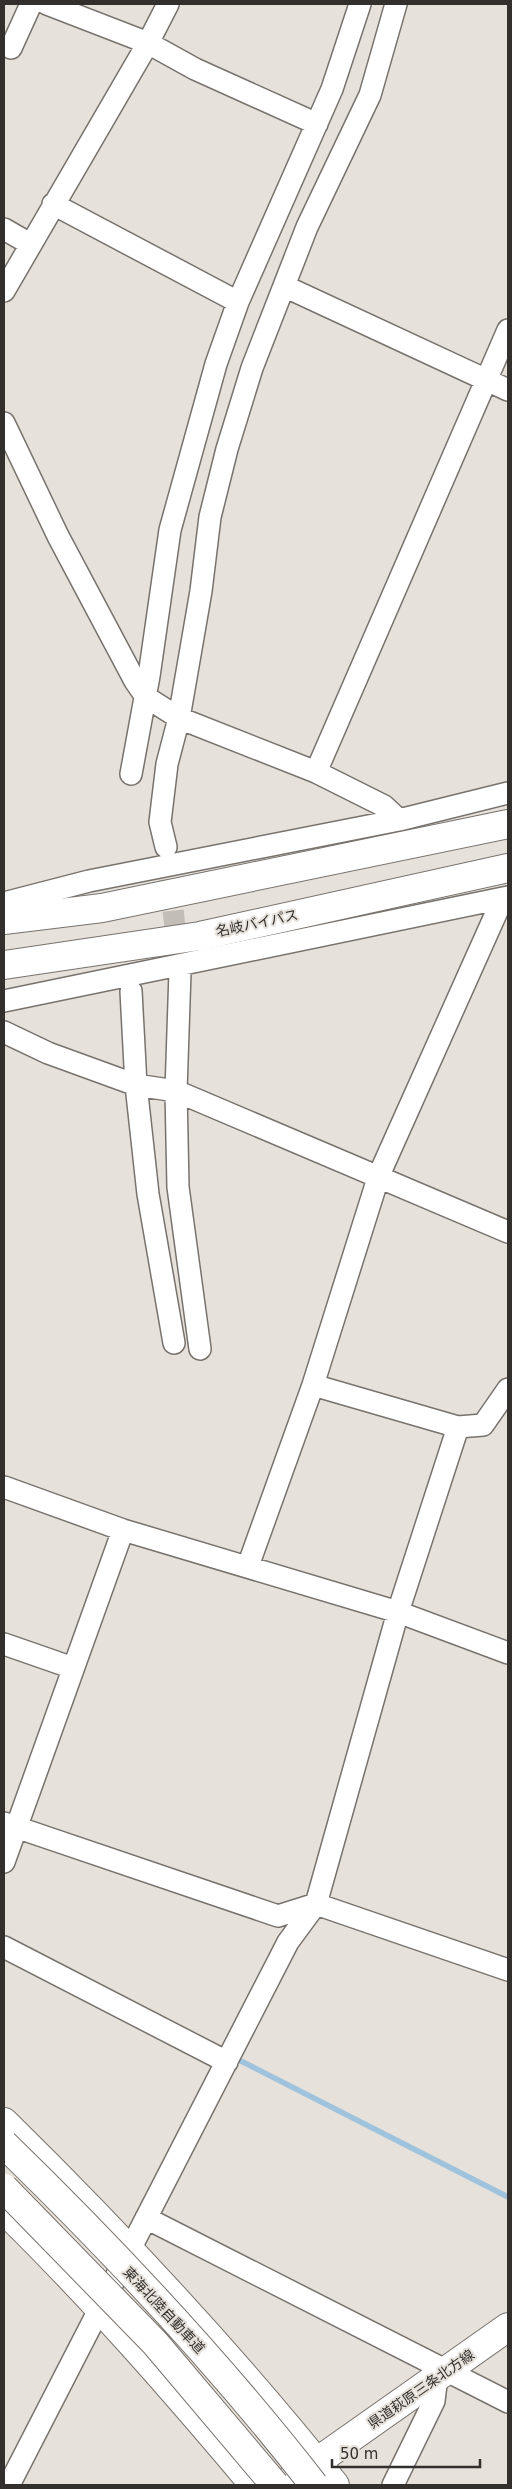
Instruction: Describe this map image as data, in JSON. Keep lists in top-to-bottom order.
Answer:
{
  "streets": {
    "main road": ["名岐バイパス", "東海北陸自動車道", "県道萩原三条北方線"]
  },
  "crossings": [
    ["東海北陸自動車道", "県道萩原三条北方線"]
  ],
  "scale_bar": "50 m"
}
